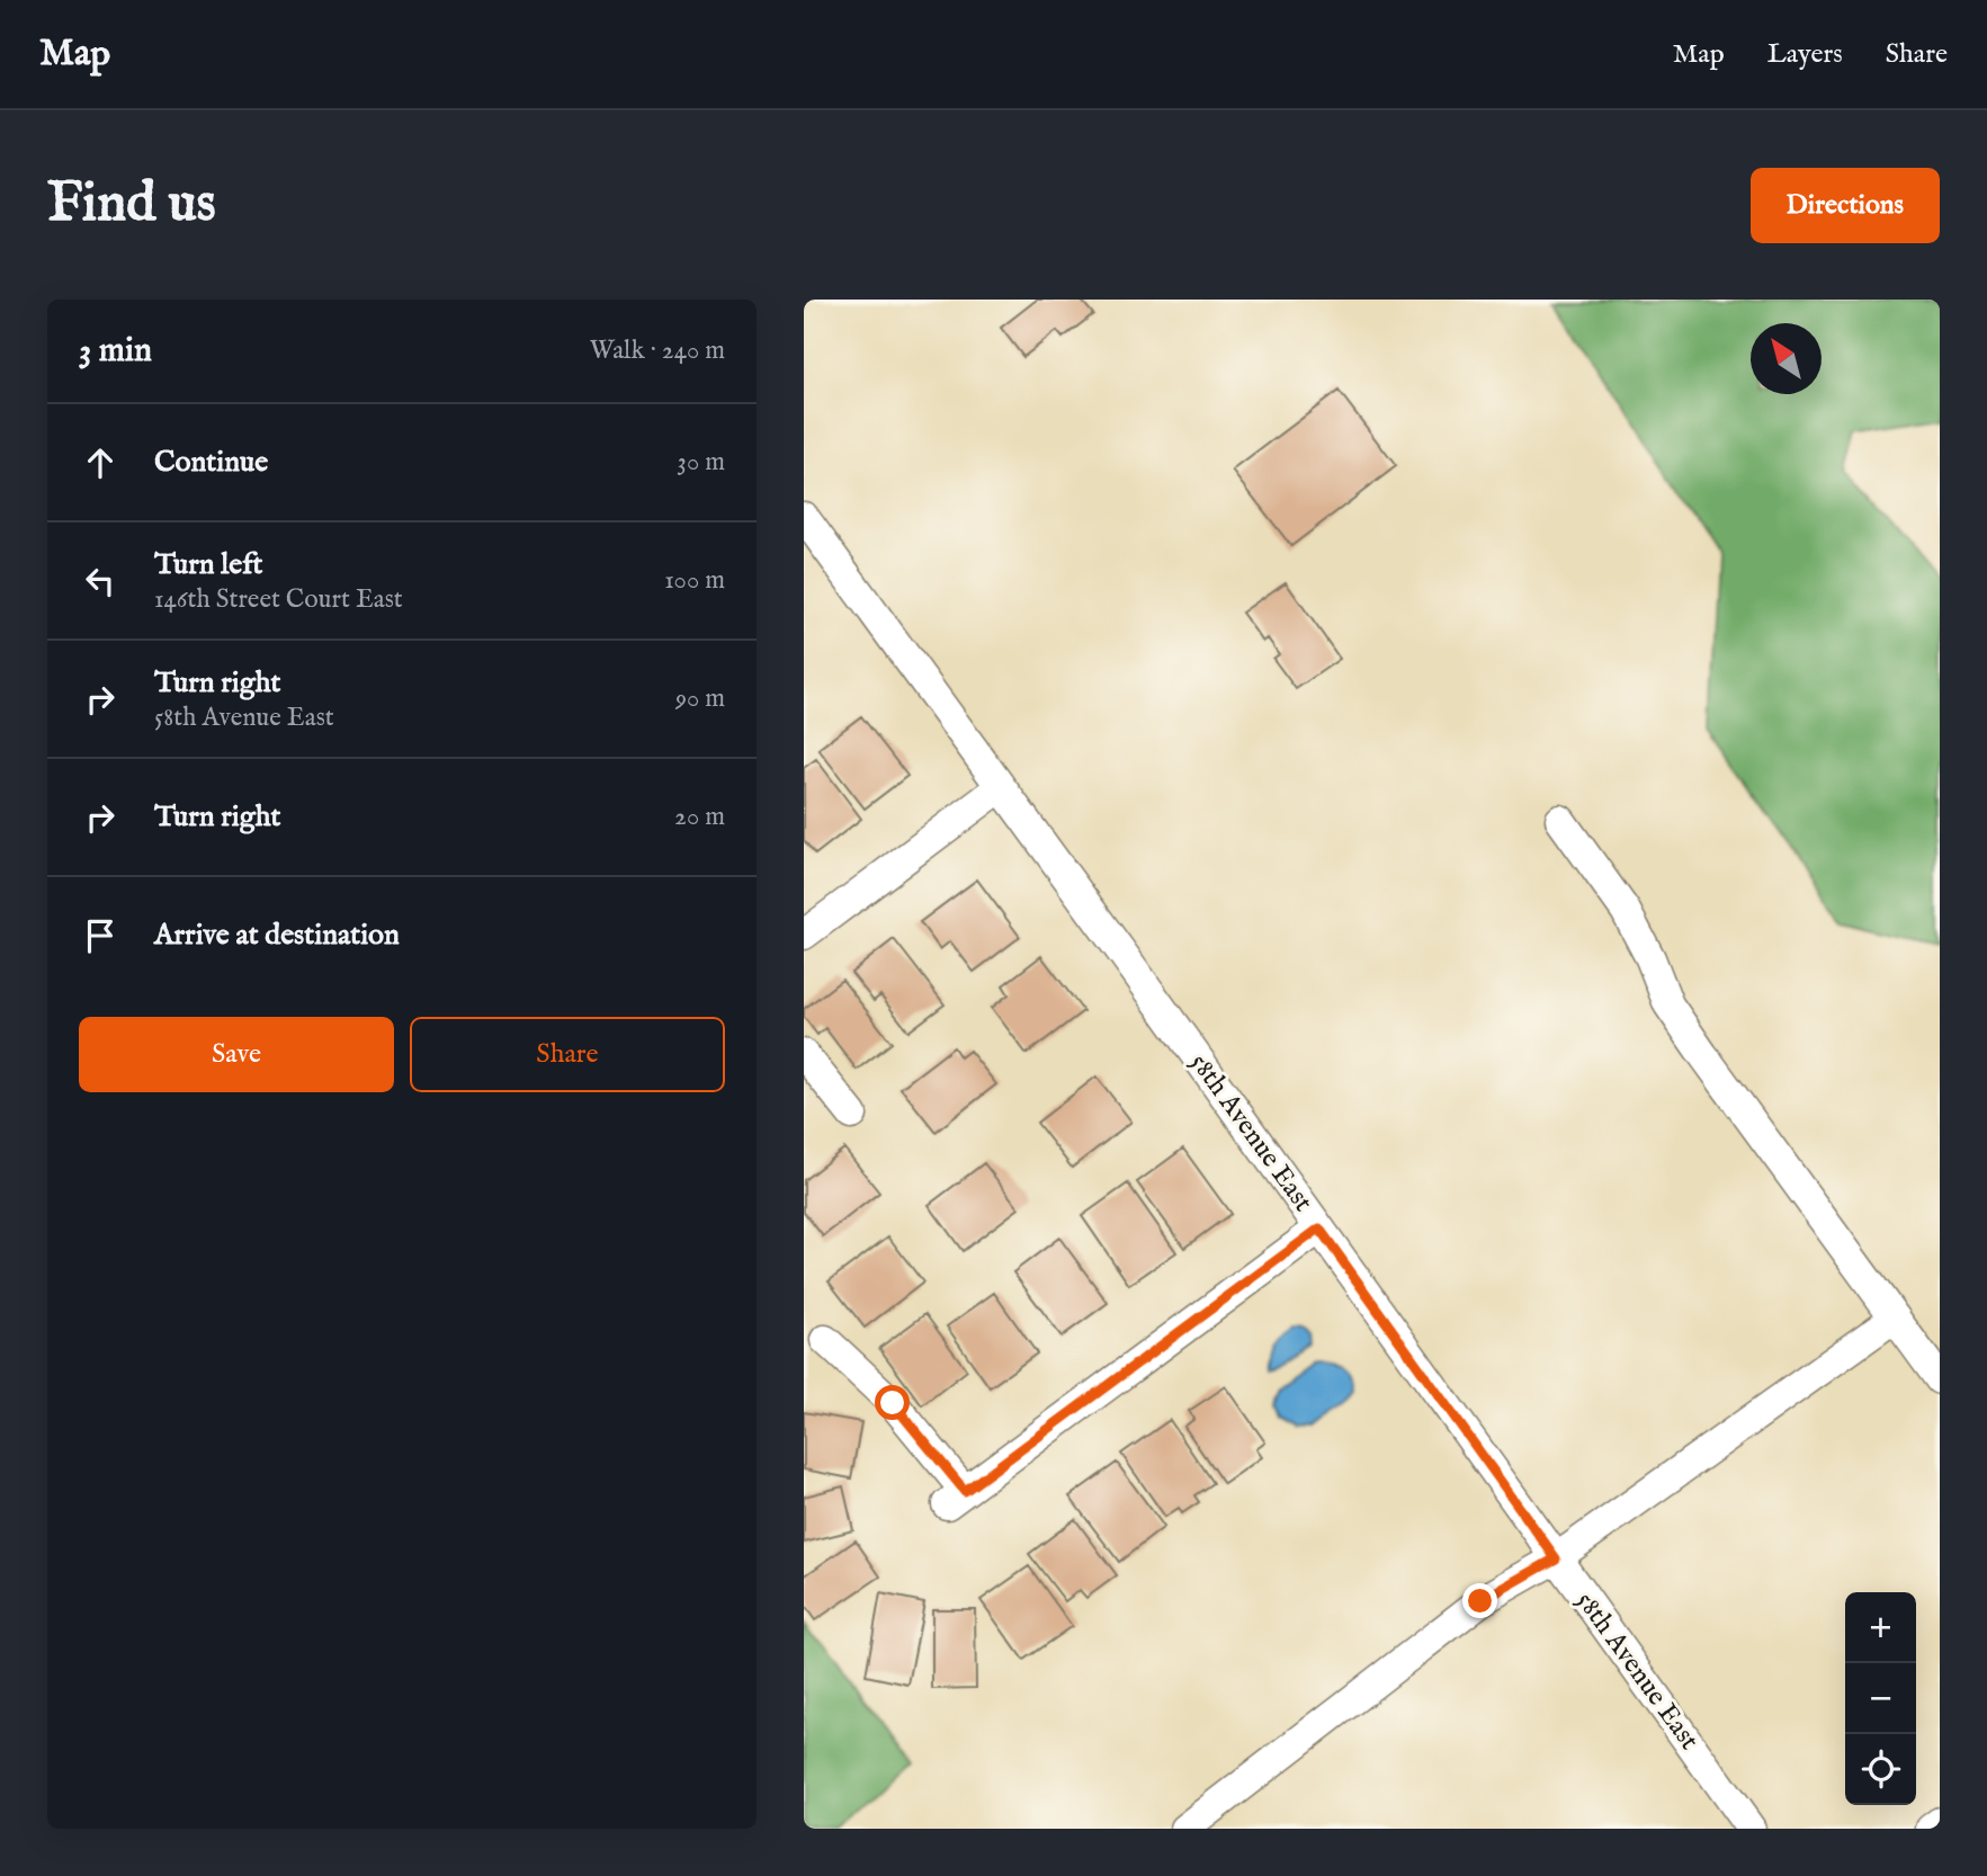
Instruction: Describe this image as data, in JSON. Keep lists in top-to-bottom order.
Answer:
{
  "streets": {
    "street": ["58th Avenue East"]
  },
  "north": "top left",
  "page": {
    "header": "Map",
    "nav": ["Map", "Layers", "Share"],
    "buttons": [
      "Directions",
      ["Save", "Share"]
    ],
    "title": "Find us",
    "heading": ["3 min", "Walk · 240 m"],
    "list": [
      ["Continue", "30 m"],
      ["Turn left", "146th Street Court East", "100 m"],
      ["Turn right", "58th Avenue East", "90 m"],
      ["Turn right", "20 m"],
      "Arrive at destination"
    ],
    "map_buttons": ["+", "−"]
  }
}
